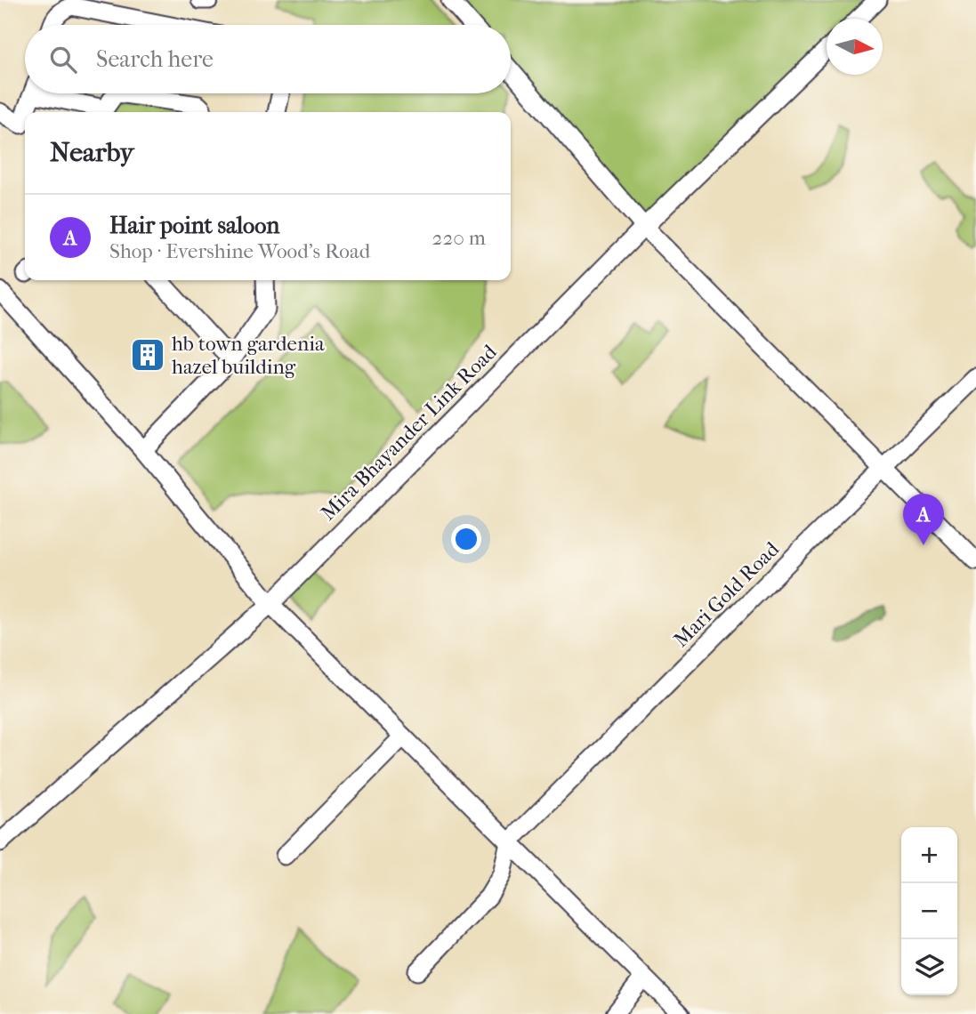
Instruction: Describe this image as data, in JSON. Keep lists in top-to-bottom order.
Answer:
{
  "streets": {
    "street": ["Mira Bhayander Link Road", "Mari Gold Road"]
  },
  "places": {
    "building": ["hb town gardenia hazel building"]
  },
  "north": "right",
  "page": {
    "search": "Search here",
    "heading": "Nearby",
    "list": [
      {
        "mark": "A",
        "name": "Hair point saloon",
        "note": "Shop · Evershine Wood's Road",
        "value": "220 m"
      }
    ],
    "pins": "A",
    "map_buttons": ["+", "−"]
  }
}
